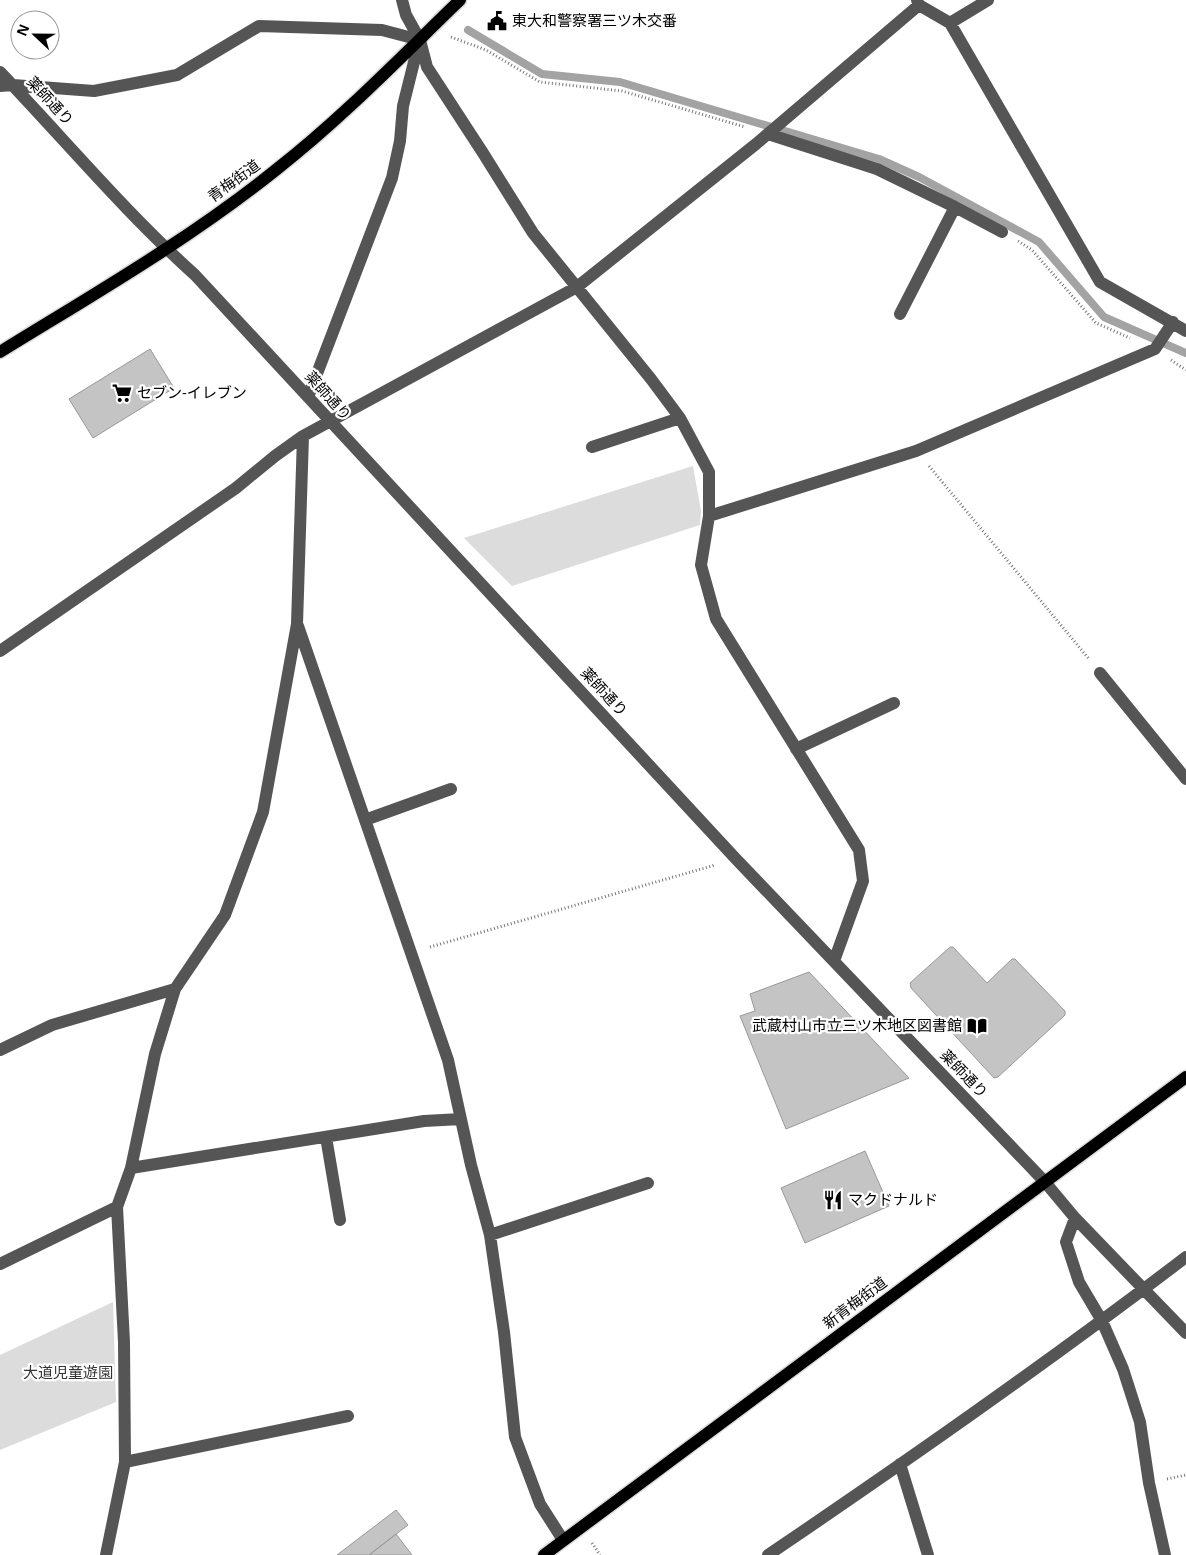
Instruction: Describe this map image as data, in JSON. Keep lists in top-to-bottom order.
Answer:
{
  "streets": {
    "main road": ["青梅街道", "新青梅街道"],
    "street": ["薬師通り"]
  },
  "crossings": [
    ["薬師通り", "青梅街道"],
    ["薬師通り", "新青梅街道"]
  ],
  "parks": ["大道児童遊園"],
  "places": {
    "public building": ["東大和警察署三ツ木交番"],
    "supermarket": ["セブン-イレブン"],
    "library": ["武蔵村山市立三ツ木地区図書館"],
    "restaurant": ["マクドナルド"]
  },
  "north": "left"
}
